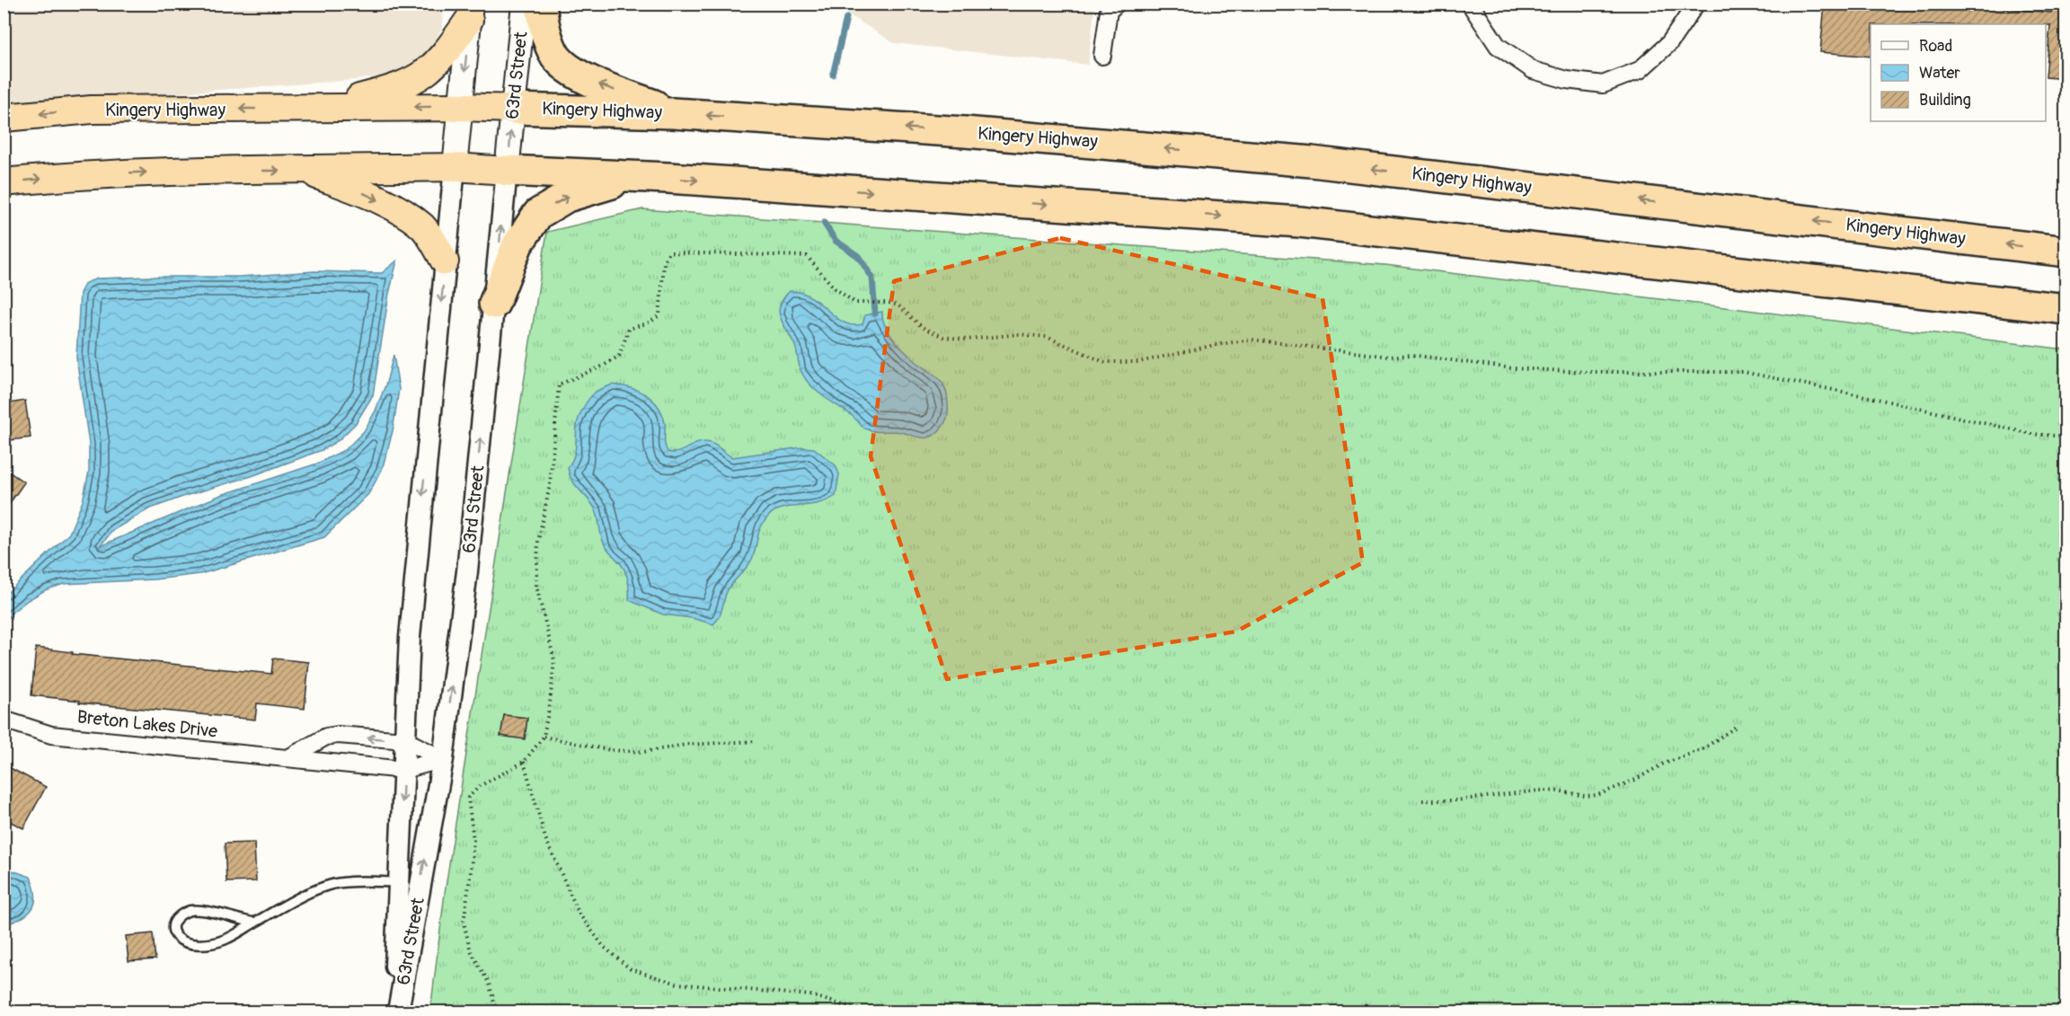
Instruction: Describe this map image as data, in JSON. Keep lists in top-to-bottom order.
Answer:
{
  "streets": {
    "highway": ["Kingery Highway"],
    "main road": ["63rd Street"],
    "street": ["Breton Lakes Drive"]
  },
  "crossings": [
    ["63rd Street", "Kingery Highway"],
    ["63rd Street", "Breton Lakes Drive"]
  ],
  "legend": ["Road", "Water", "Building"]
}
